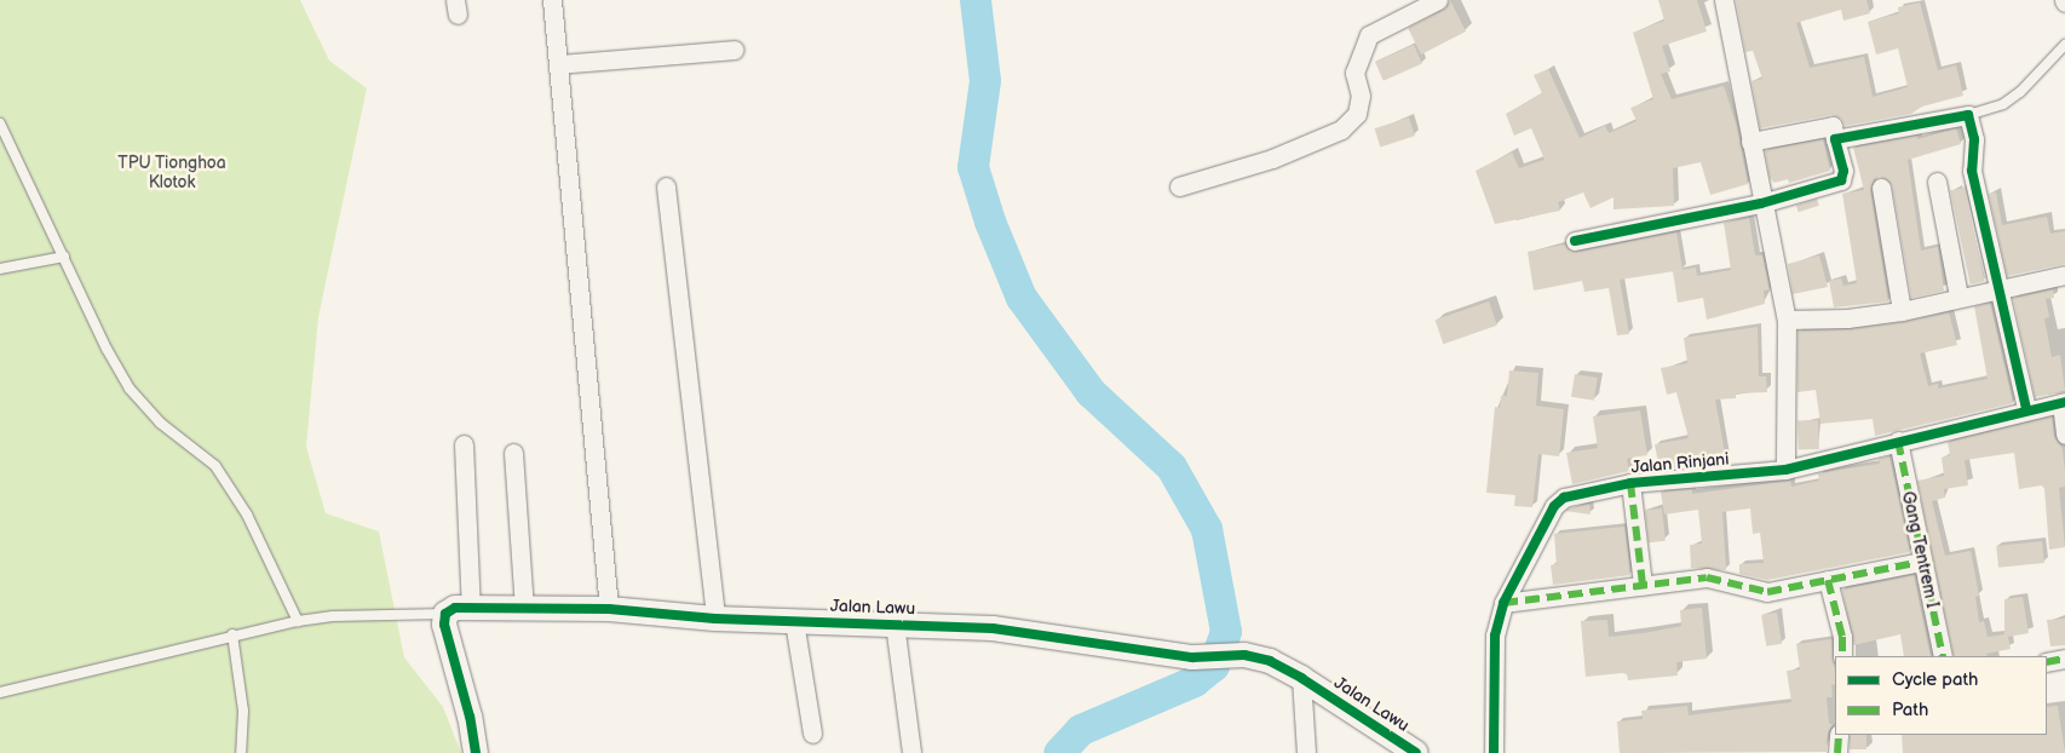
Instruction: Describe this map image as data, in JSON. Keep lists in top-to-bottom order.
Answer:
{
  "streets": {
    "street": ["Jalan Rinjani", "Gang Tentrem I", "Jalan Lawu"]
  },
  "crossings": [
    ["Jalan Rinjani", "Gang Tentrem I"]
  ],
  "parks": ["TPU Tionghoa Klotok"],
  "legend": ["Cycle path", "Path"]
}
